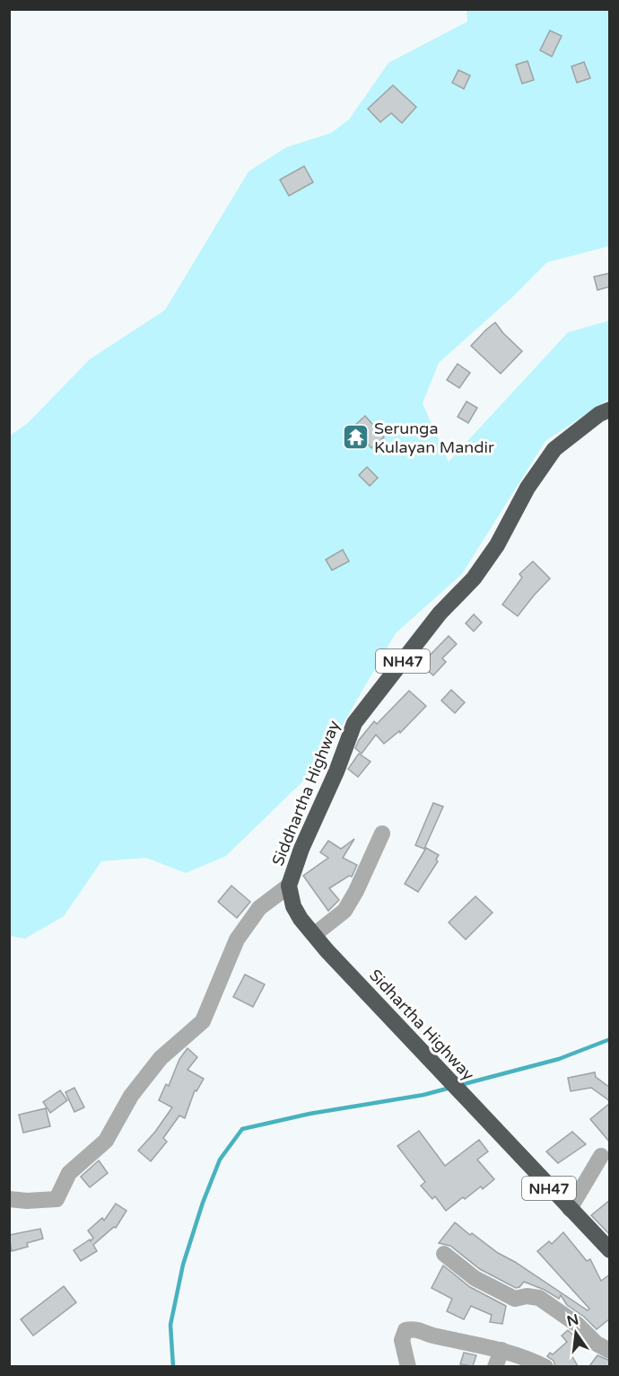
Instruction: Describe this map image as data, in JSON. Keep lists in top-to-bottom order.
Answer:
{
  "streets": {
    "highway": ["NH47", "Siddhartha Highway", "Sidhartha Highway"]
  },
  "crossings": [
    ["NH47", "Sidhartha Highway"],
    ["Siddhartha Highway", "Sidhartha Highway"]
  ],
  "places": {
    "temple": ["Serunga Kulayan Mandir"]
  },
  "north": "top"
}
